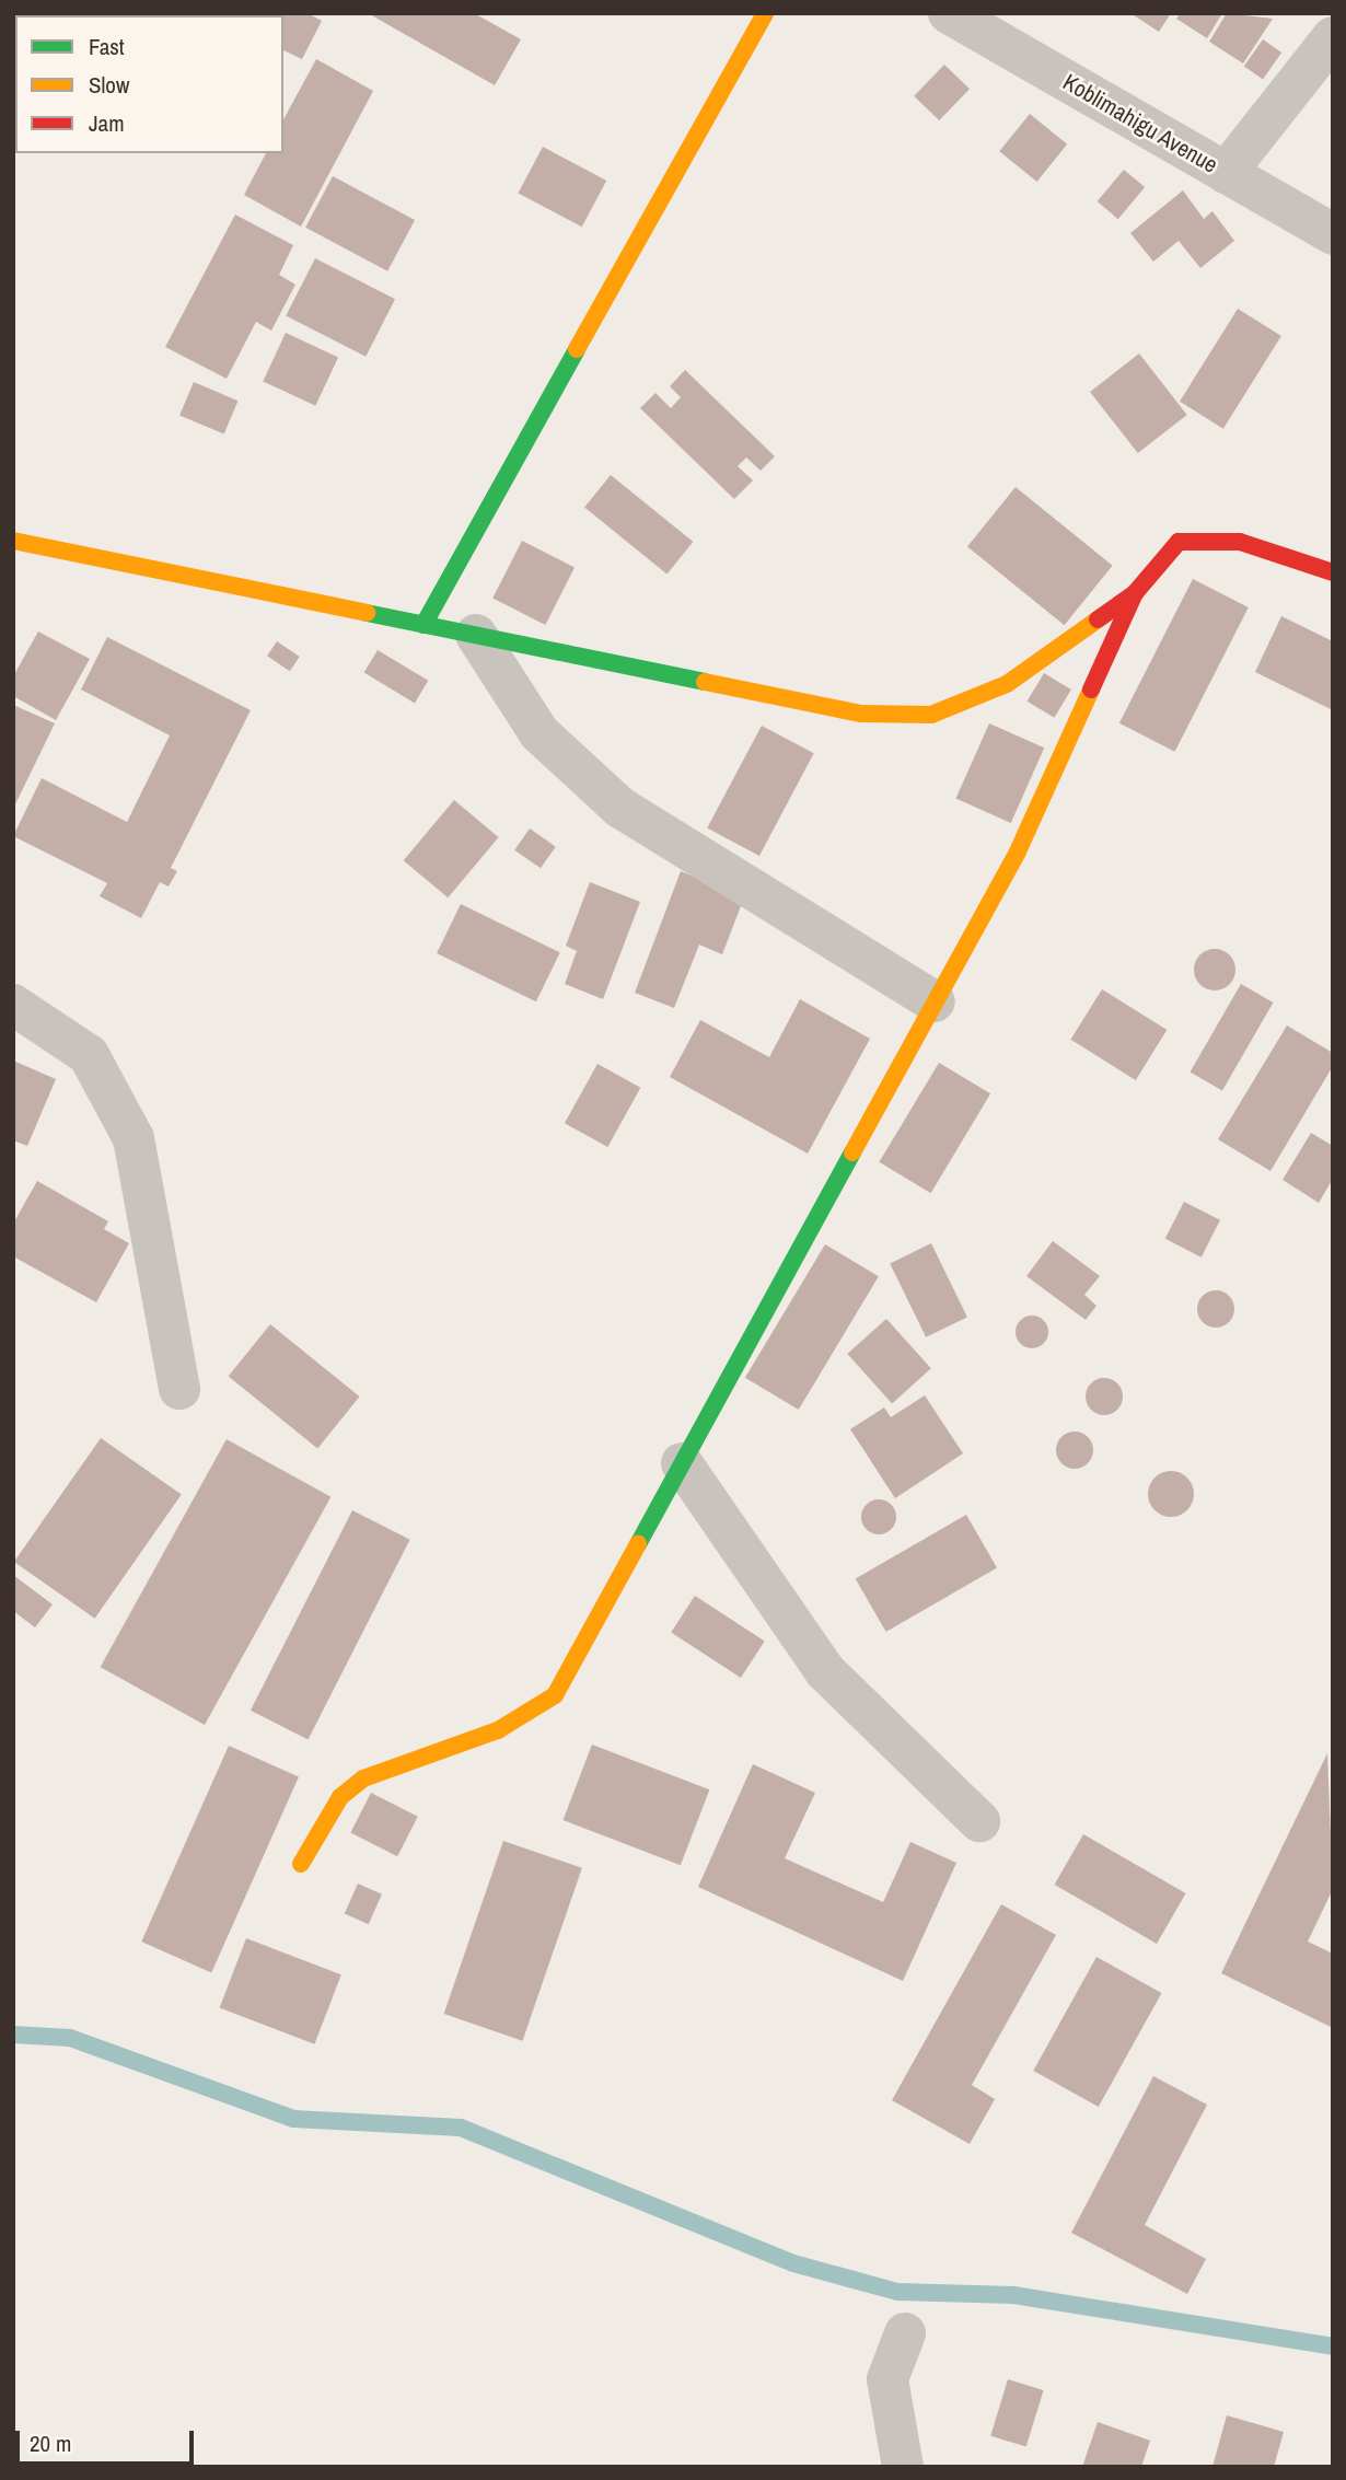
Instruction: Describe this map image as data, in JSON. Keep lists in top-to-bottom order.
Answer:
{
  "streets": {
    "street": ["Koblimahigu Avenue"]
  },
  "legend": ["Fast", "Slow", "Jam"],
  "scale_bar": "20 m"
}
